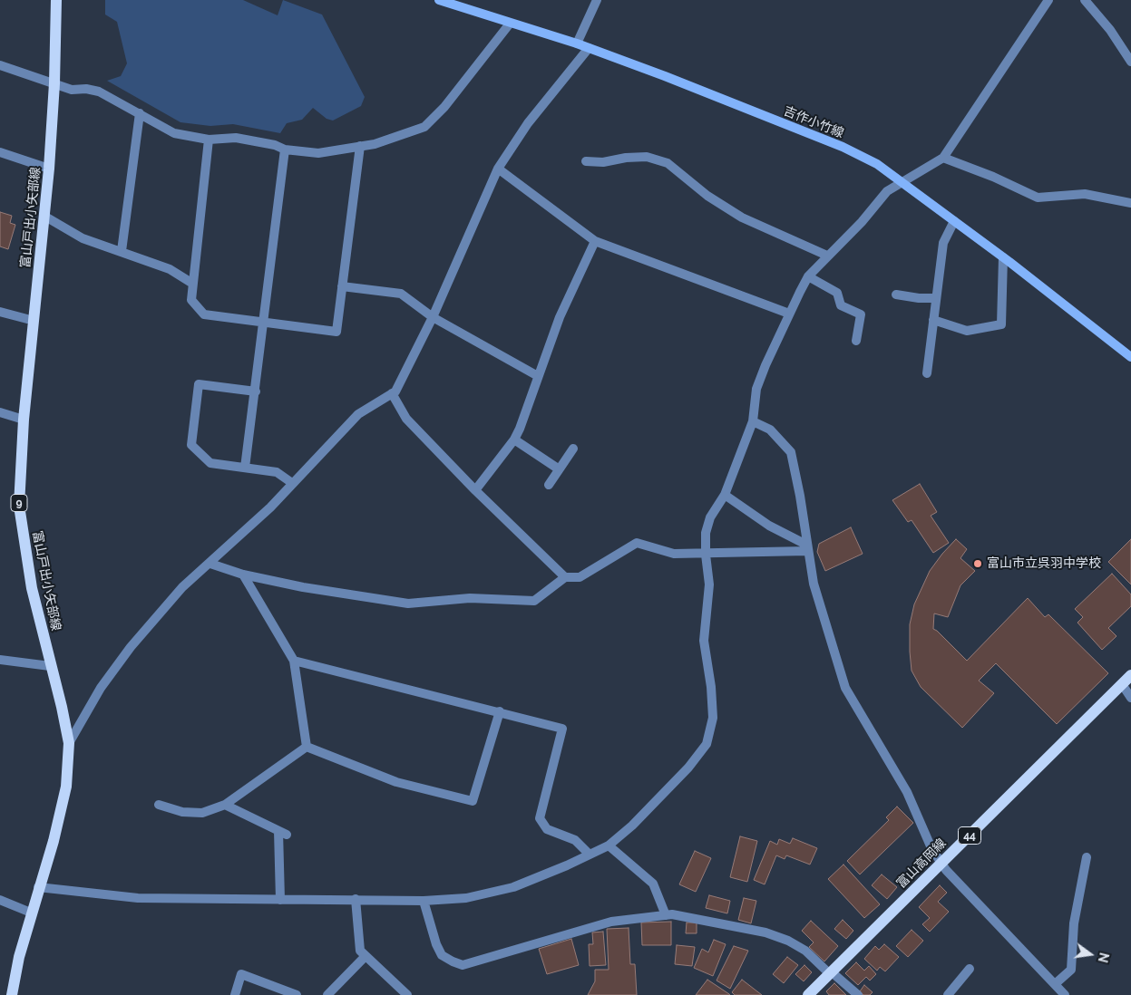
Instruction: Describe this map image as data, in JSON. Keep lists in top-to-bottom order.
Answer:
{
  "streets": {
    "main road": [
      "吉作小竹線",
      "富山戸出小矢部線",
      "9",
      "44",
      "富山高岡線"
    ]
  },
  "places": ["富山市立呉羽中学校"],
  "north": "right"
}
